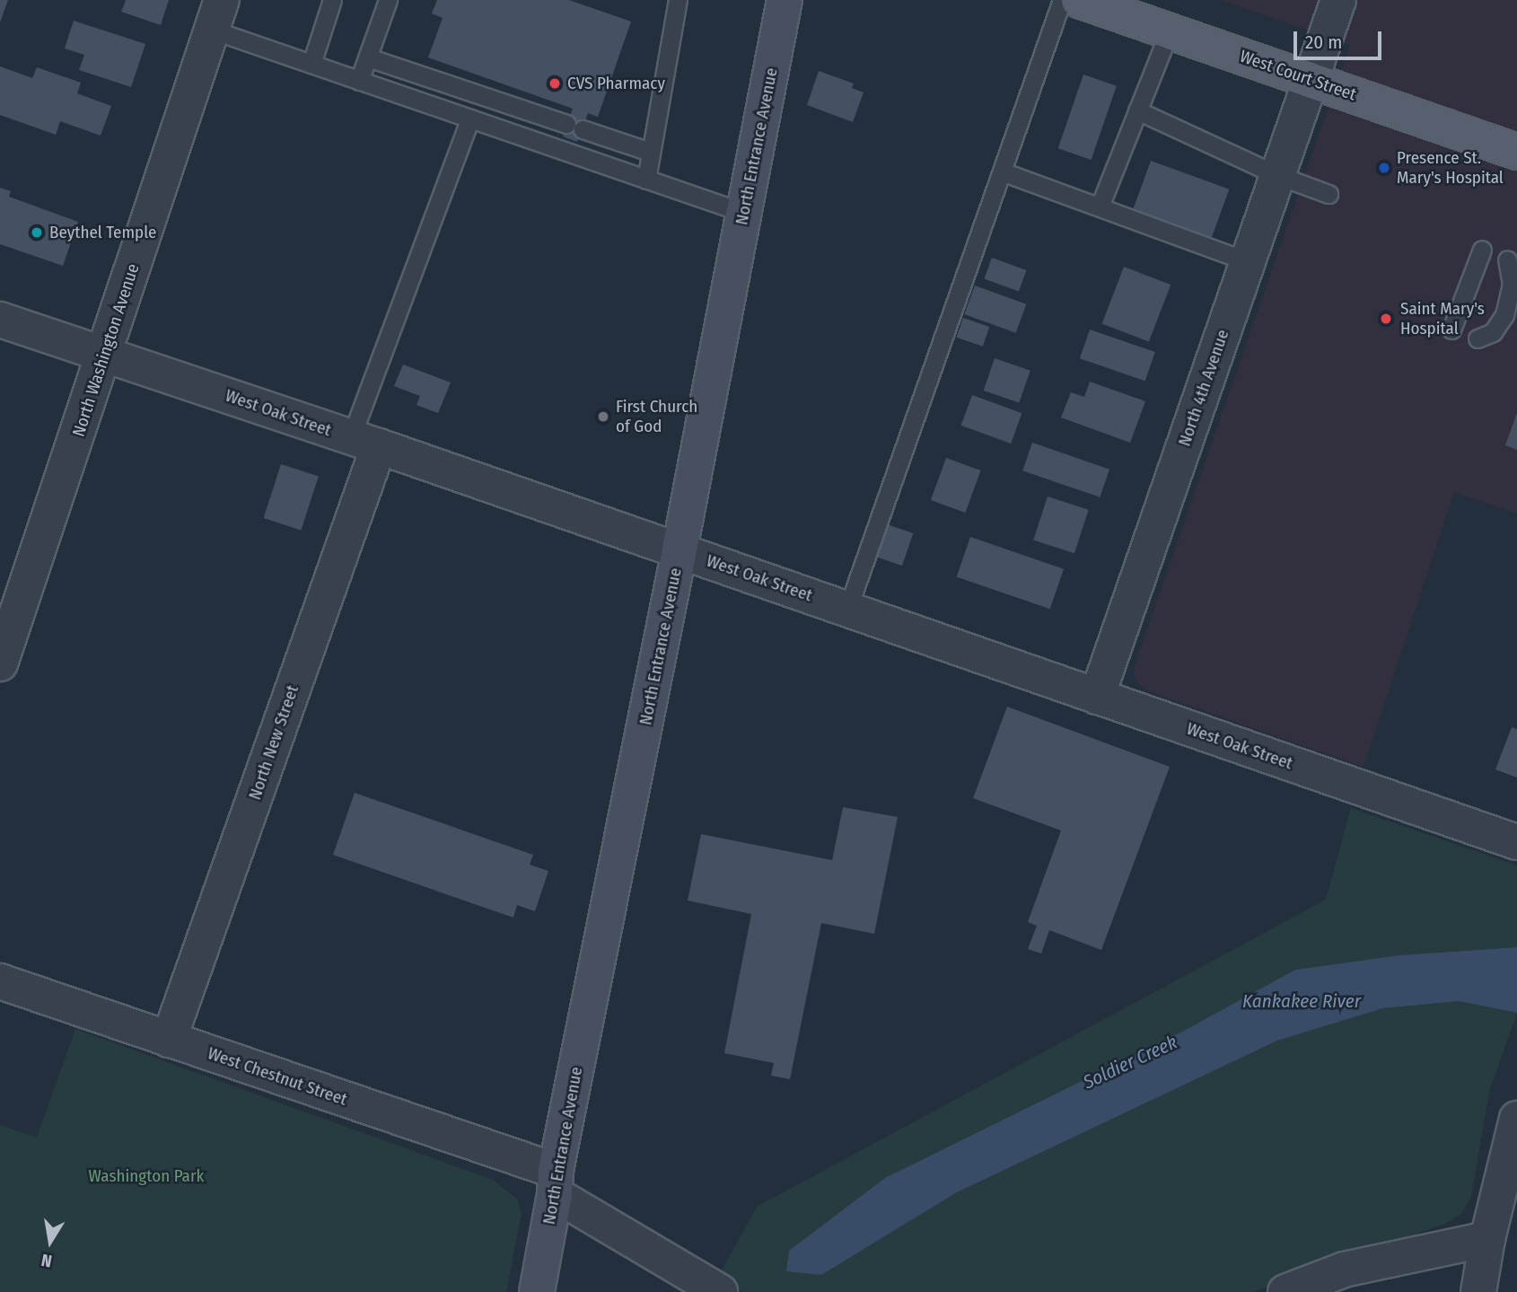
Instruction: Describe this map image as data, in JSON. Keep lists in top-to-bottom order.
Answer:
{
  "streets": {
    "main road": ["West Court Street", "North Entrance Avenue"],
    "street": [
      "North Washington Avenue",
      "North 4th Avenue",
      "West Oak Street",
      "North New Street",
      "West Chestnut Street"
    ]
  },
  "crossings": [
    ["West Court Street", "North 4th Avenue"],
    ["North Entrance Avenue", "West Oak Street"],
    ["North Entrance Avenue", "West Chestnut Street"],
    ["North Washington Avenue", "West Oak Street"],
    ["North 4th Avenue", "West Oak Street"],
    ["West Oak Street", "North New Street"],
    ["North New Street", "West Chestnut Street"]
  ],
  "water": ["Kankakee River", "Soldier Creek"],
  "parks": ["Washington Park"],
  "places": [
    "CVS Pharmacy",
    "Presence St. Mary's Hospital",
    "Beythel Temple",
    "Saint Mary's Hospital",
    "First Church of God"
  ],
  "scale_bar": "20 m",
  "north": "bottom"
}
